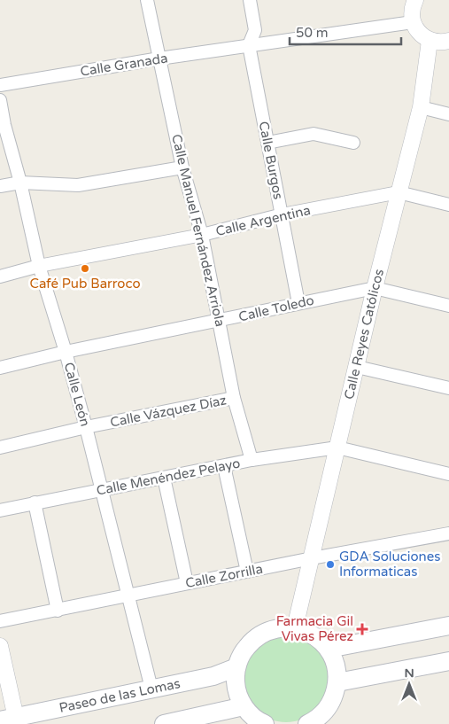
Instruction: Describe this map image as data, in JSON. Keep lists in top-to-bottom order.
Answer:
{
  "streets": {
    "main road": ["Paseo de las Lomas"],
    "street": [
      "Calle Granada",
      "Calle Burgos",
      "Calle Argentina",
      "Calle Manuel Fernández Arriola",
      "Calle Toledo",
      "Calle Reyes Católicos",
      "Calle León",
      "Calle Vázquez Díaz",
      "Calle Menéndez Pelayo",
      "Calle Zorrilla"
    ]
  },
  "crossings": [
    ["Calle Granada", "Calle Burgos"],
    ["Calle Granada", "Calle Manuel Fernández Arriola"],
    ["Calle Burgos", "Calle Argentina"],
    ["Calle Burgos", "Calle Toledo"],
    ["Calle Argentina", "Calle Manuel Fernández Arriola"],
    ["Calle Argentina", "Calle Reyes Católicos"],
    ["Calle Argentina", "Calle León"],
    ["Calle Manuel Fernández Arriola", "Calle Toledo"],
    ["Calle Manuel Fernández Arriola", "Calle Vázquez Díaz"],
    ["Calle Manuel Fernández Arriola", "Calle Menéndez Pelayo"],
    ["Calle Toledo", "Calle Reyes Católicos"],
    ["Calle Toledo", "Calle León"],
    ["Calle Reyes Católicos", "Calle Menéndez Pelayo"],
    ["Calle Reyes Católicos", "Calle Zorrilla"],
    ["Calle León", "Calle Vázquez Díaz"],
    ["Calle León", "Calle Menéndez Pelayo"],
    ["Calle León", "Calle Zorrilla"],
    ["Calle León", "Paseo de las Lomas"]
  ],
  "places": {
    "other": ["Café Pub Barroco", "GDA Soluciones Informaticas"],
    "health": ["Farmacia Gil Vivas Pérez"]
  },
  "scale_bar": "50 m",
  "north": "top"
}
